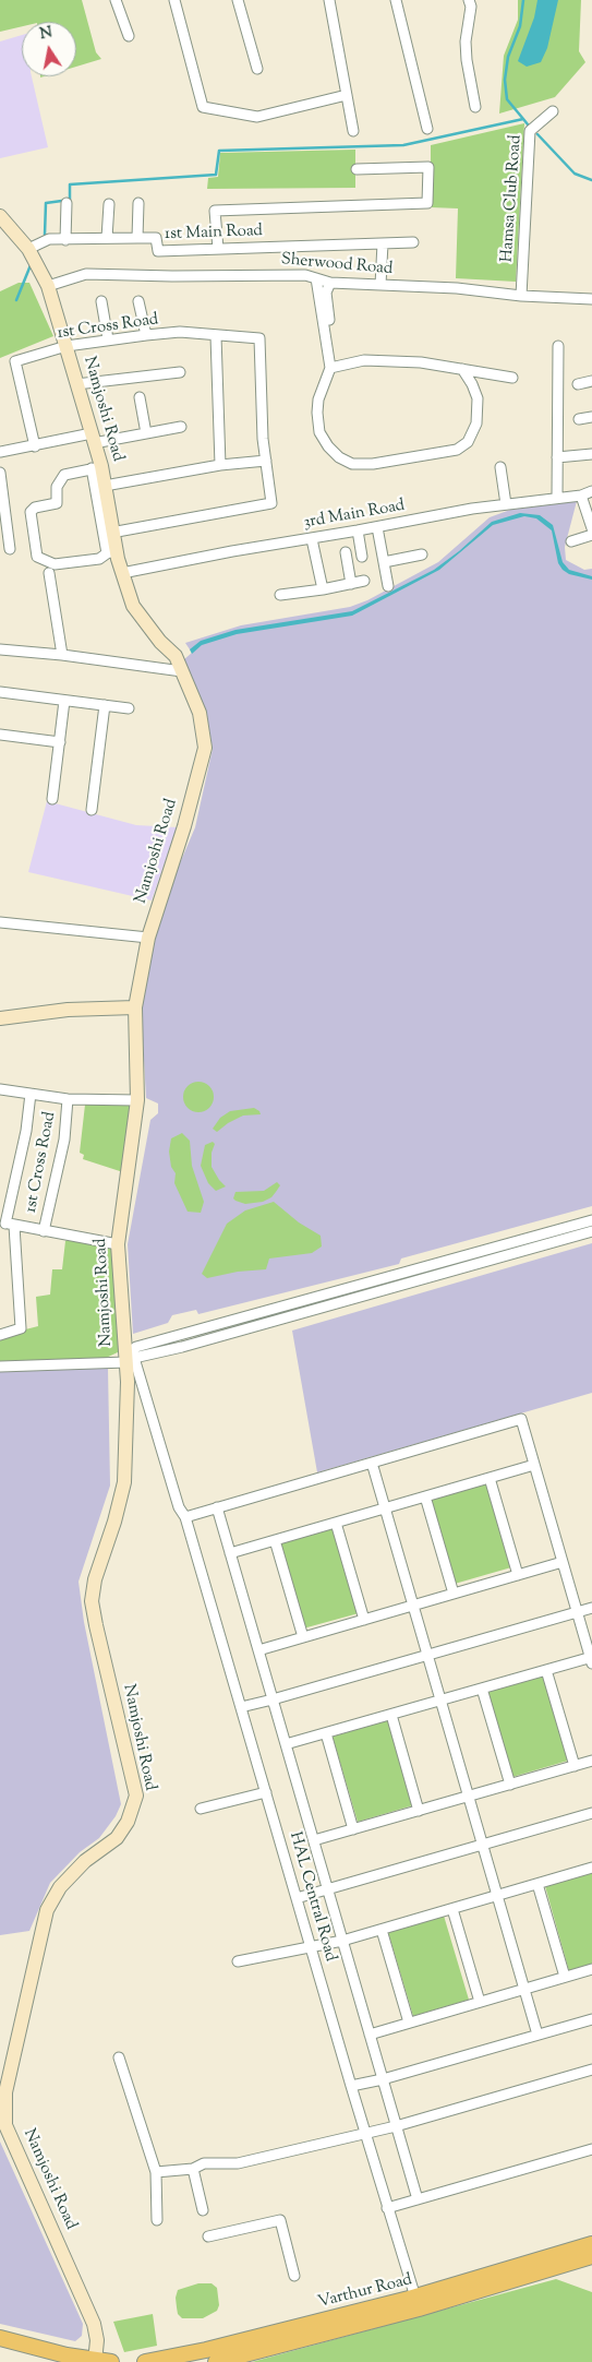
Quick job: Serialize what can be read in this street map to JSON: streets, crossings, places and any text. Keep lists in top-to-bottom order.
{
  "streets": {
    "main road": ["Namjoshi Road", "Varthur Road"],
    "street": [
      "Hamsa Club Road",
      "1st Main Road",
      "Sherwood Road",
      "1st Cross Road",
      "3rd Main Road",
      "HAL Central Road"
    ]
  },
  "crossings": [
    ["Hamsa Club Road", "Sherwood Road"],
    ["1st Main Road", "Namjoshi Road"],
    ["Sherwood Road", "Namjoshi Road"],
    ["1st Cross Road", "Namjoshi Road"],
    ["Namjoshi Road", "3rd Main Road"],
    ["Namjoshi Road", "HAL Central Road"],
    ["HAL Central Road", "Varthur Road"]
  ],
  "north": "top"
}
